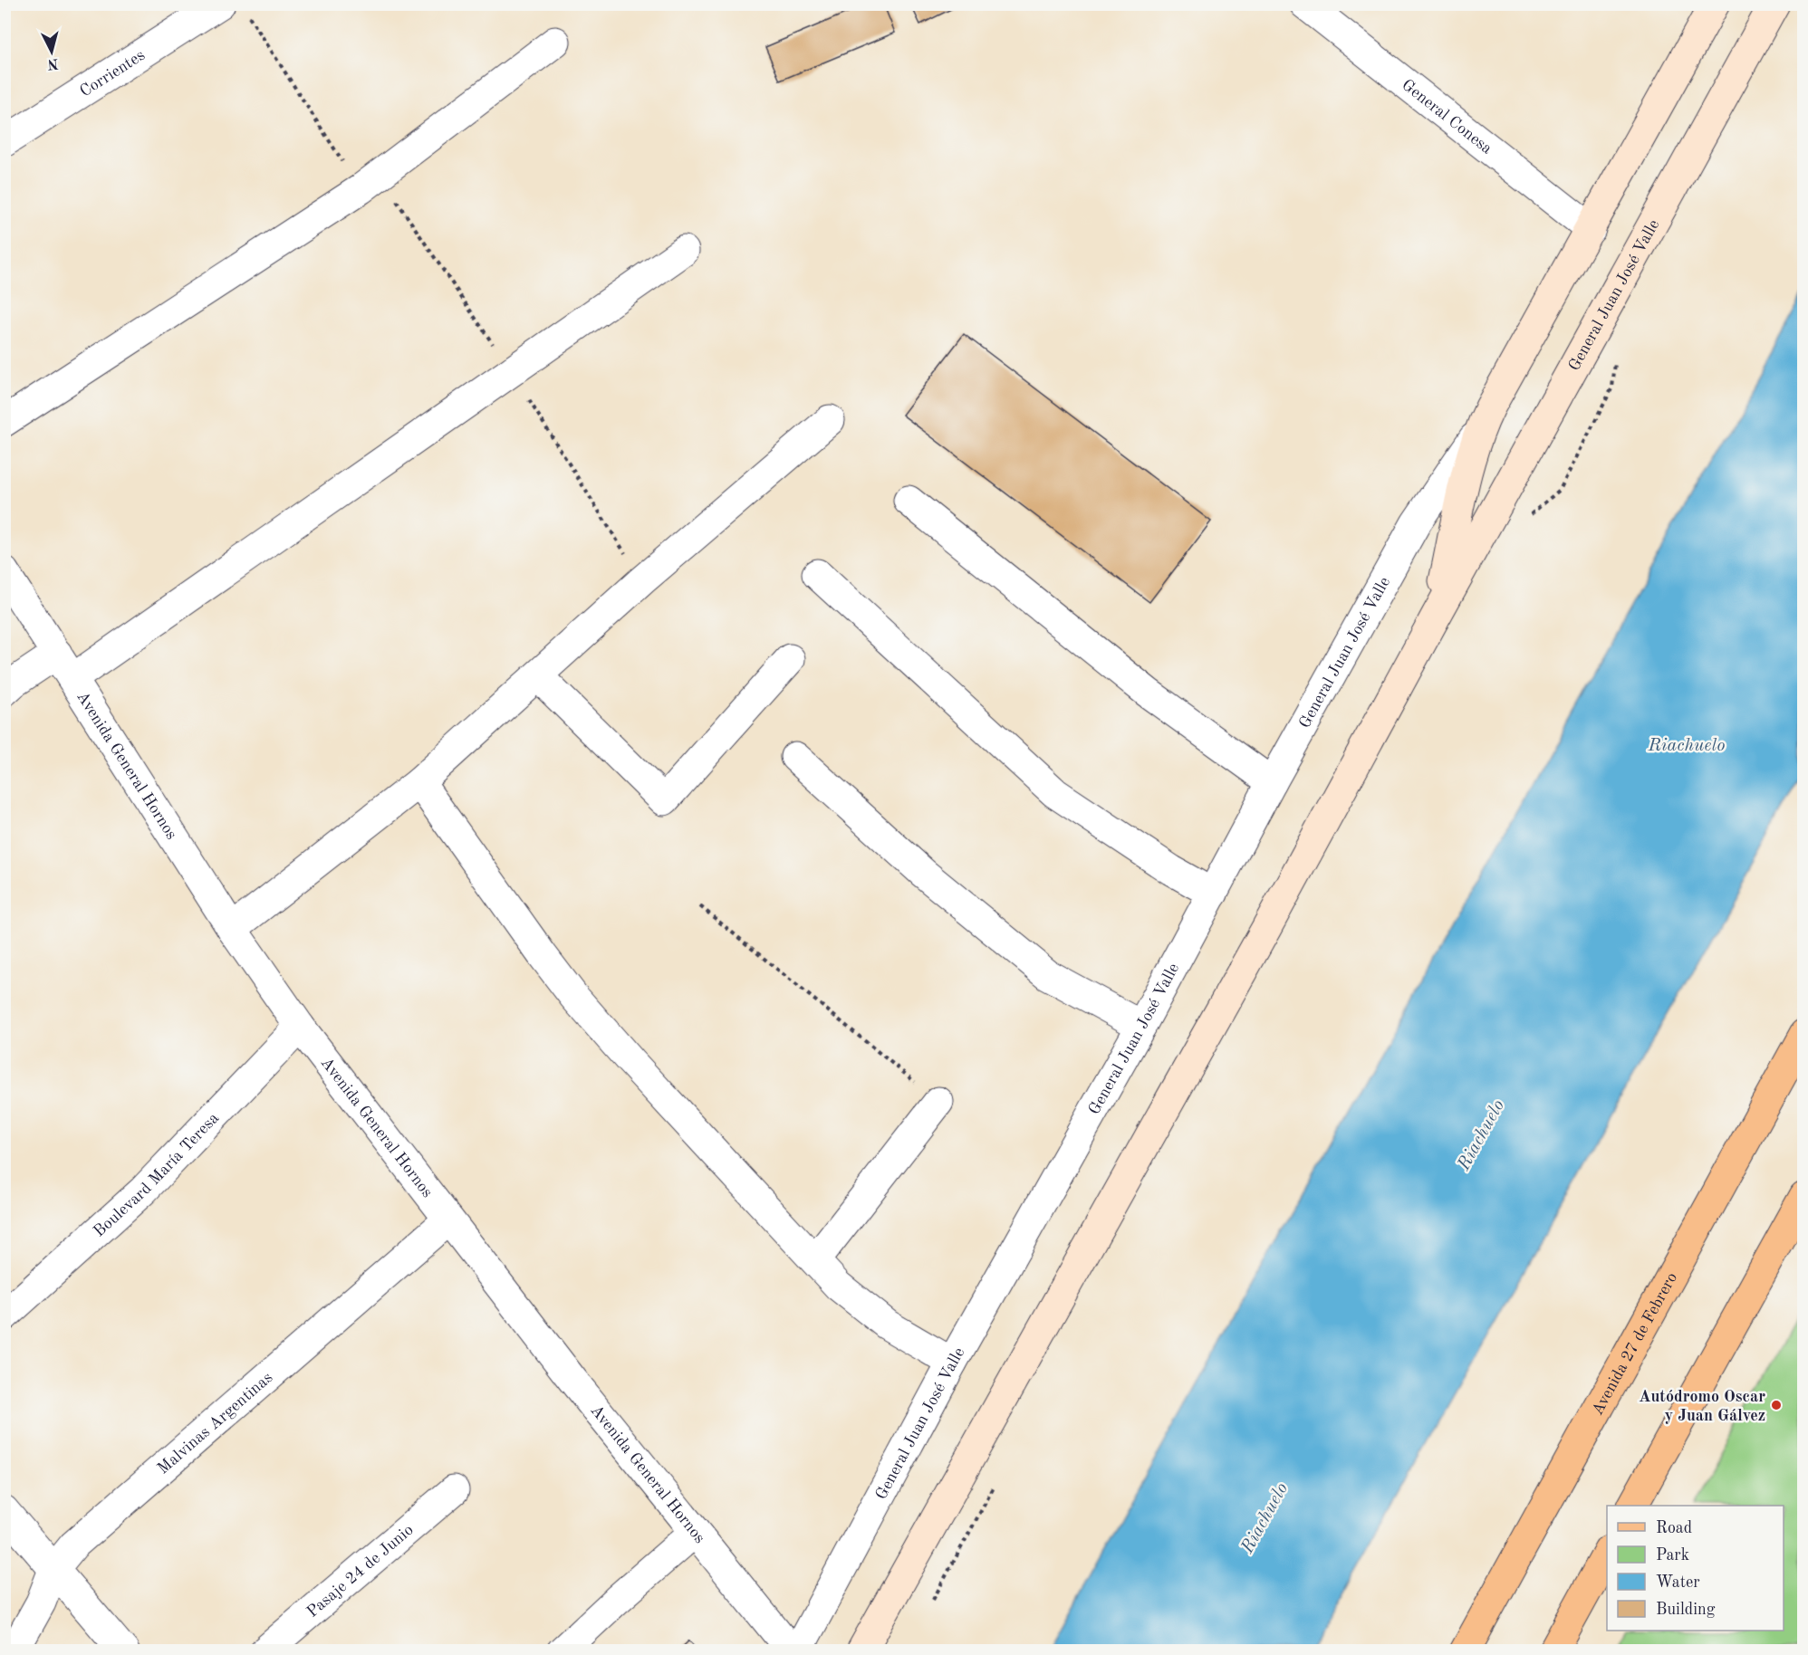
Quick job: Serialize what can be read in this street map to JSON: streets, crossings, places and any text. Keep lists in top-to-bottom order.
{
  "streets": {
    "main road": ["General Juan José Valle", "Avenida 27 de Febrero"],
    "street": [
      "Corrientes",
      "General Conesa",
      "Avenida General Hornos",
      "Boulevard María Teresa",
      "Malvinas Argentinas",
      "Pasaje 24 de Junio"
    ]
  },
  "crossings": [
    ["General Conesa", "General Juan José Valle"],
    ["Avenida General Hornos", "Boulevard María Teresa"],
    ["Avenida General Hornos", "Malvinas Argentinas"]
  ],
  "water": ["Riachuelo"],
  "places": ["Autódromo Oscar y Juan Gálvez"],
  "legend": [
    "Road",
    "Park",
    "Water",
    "Building"
  ],
  "north": "bottom"
}
